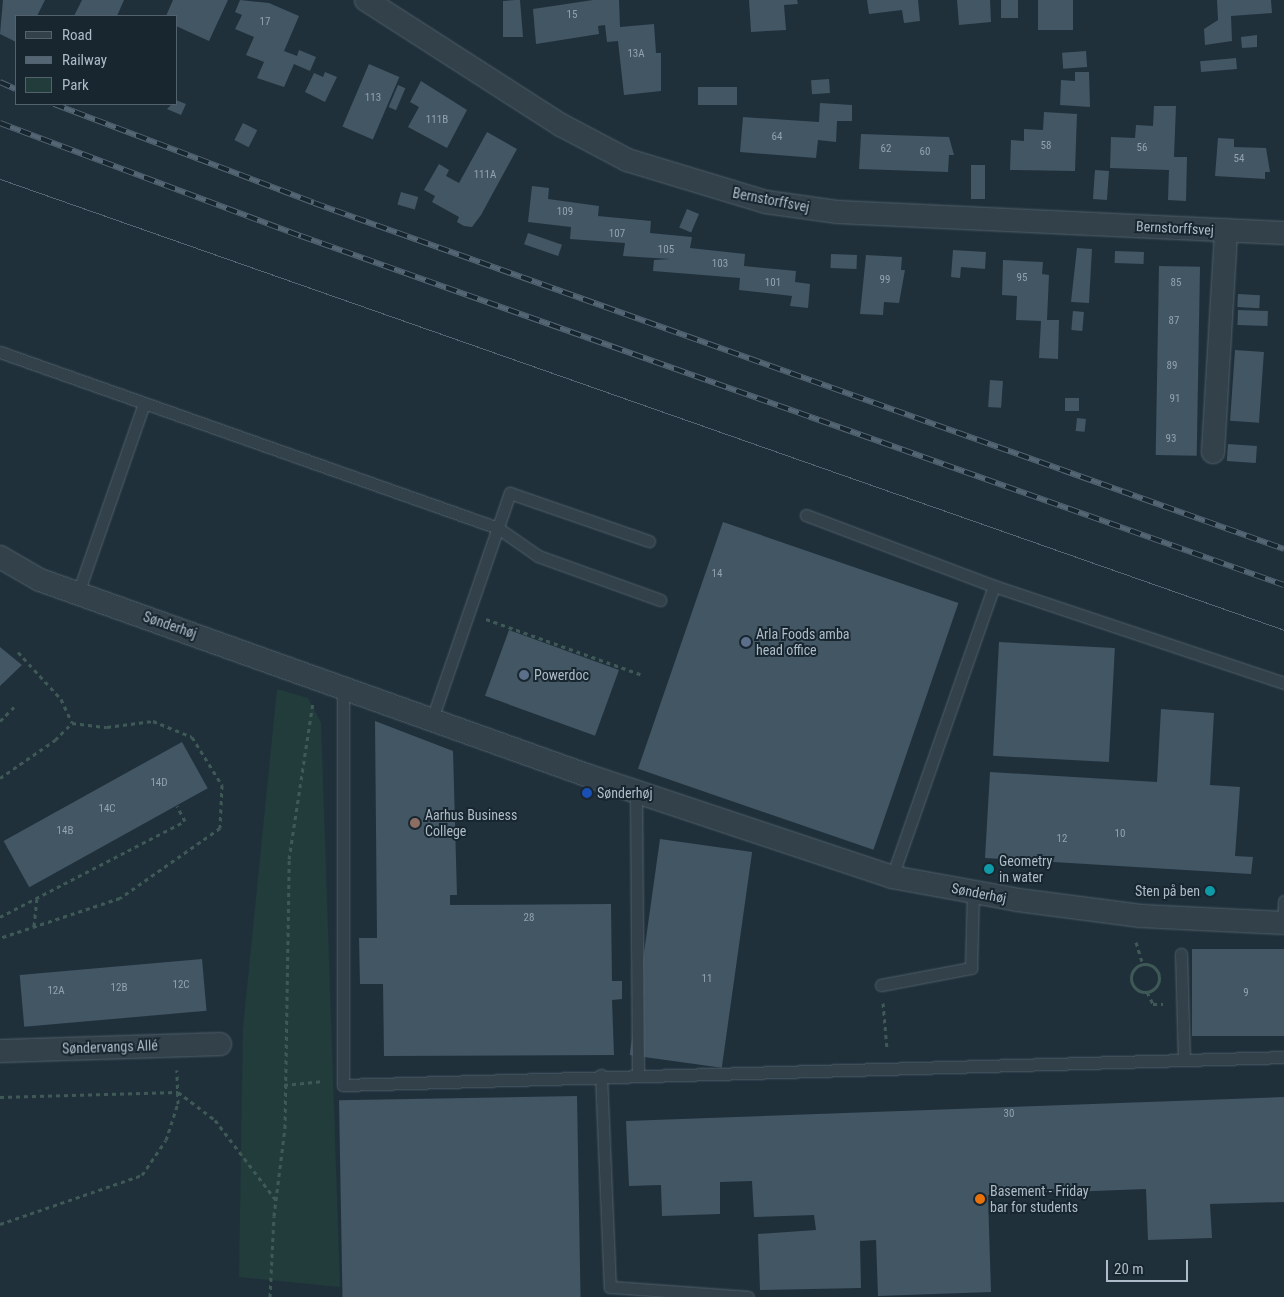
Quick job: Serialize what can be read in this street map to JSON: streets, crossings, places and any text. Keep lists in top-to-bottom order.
{
  "streets": {
    "street": ["Bernstorffsvej", "Sønderhøj", "Søndervangs Allé"]
  },
  "places": [
    "Arla Foods amba head office",
    "Powerdoc",
    "Sønderhøj",
    "Aarhus Business College",
    "Geometry in water",
    "Sten på ben",
    "Basement - Friday bar for students"
  ],
  "house_numbers": [
    "15",
    "17",
    "13A",
    "113",
    "111B",
    "64",
    "58",
    "56",
    "62",
    "60",
    "54",
    "111A",
    "109",
    "107",
    "105",
    "103",
    "95",
    "99",
    "101",
    "85",
    "87",
    "89",
    "91",
    "93",
    "14",
    "14D",
    "14C",
    "14B",
    "10",
    "12",
    "28",
    "11",
    "12C",
    "12B",
    "12A",
    "9",
    "30"
  ],
  "legend": ["Road", "Railway", "Park"],
  "scale_bar": "20 m"
}
